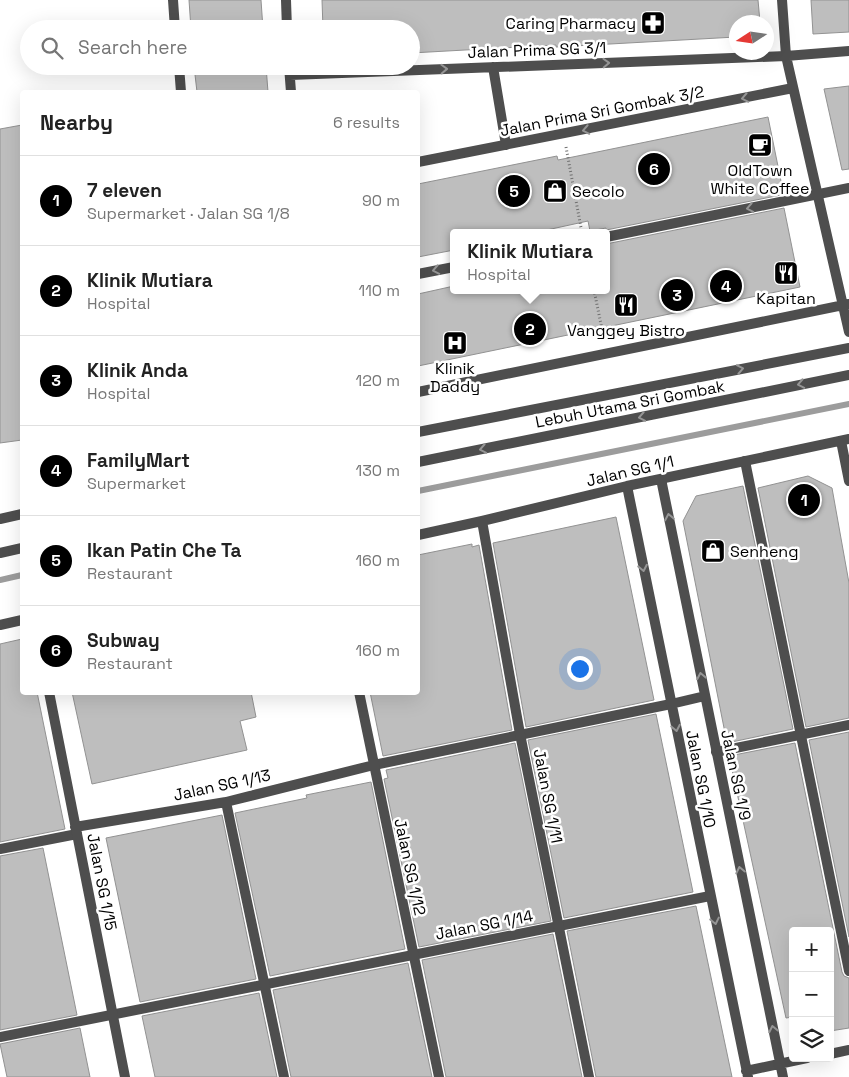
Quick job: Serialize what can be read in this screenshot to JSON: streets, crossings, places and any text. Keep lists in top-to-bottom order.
{
  "streets": {
    "street": [
      "Jalan Prima SG 3/1",
      "Jalan Prima Sri Gombak 3/2",
      "Lebuh Utama Sri Gombak",
      "Jalan SG 1/1",
      "Jalan SG 1/9",
      "Jalan SG 1/10",
      "Jalan SG 1/13",
      "Jalan SG 1/11",
      "Jalan SG 1/12",
      "Jalan SG 1/15",
      "Jalan SG 1/14"
    ]
  },
  "crossings": [
    ["Jalan SG 1/1", "Jalan SG 1/9"],
    ["Jalan SG 1/1", "Jalan SG 1/10"],
    ["Jalan SG 1/1", "Jalan SG 1/11"],
    ["Jalan SG 1/9", "Jalan SG 1/13"],
    ["Jalan SG 1/10", "Jalan SG 1/13"],
    ["Jalan SG 1/10", "Jalan SG 1/14"],
    ["Jalan SG 1/13", "Jalan SG 1/11"],
    ["Jalan SG 1/13", "Jalan SG 1/12"],
    ["Jalan SG 1/13", "Jalan SG 1/15"],
    ["Jalan SG 1/11", "Jalan SG 1/14"],
    ["Jalan SG 1/12", "Jalan SG 1/14"],
    ["Jalan SG 1/15", "Jalan SG 1/14"]
  ],
  "one_way": ["Jalan Prima SG 3/1", "Jalan Prima Sri Gombak 3/2", "Jalan SG 1/10"],
  "places": {
    "pharmacy": ["Caring Pharmacy"],
    "cafe": ["OldTown White Coffee"],
    "shop": ["Secolo", "Senheng"],
    "restaurant": ["Kapitan", "Vanggey Bistro"],
    "hospital": ["Klinik Daddy"]
  },
  "north": "left",
  "page": {
    "search": "Search here",
    "heading": ["Nearby", "6 results"],
    "pins": [
      "6",
      "5",
      "4",
      "3",
      "2",
      "1"
    ],
    "list": [
      {
        "mark": "1",
        "name": "7 eleven",
        "note": "Supermarket · Jalan SG 1/8",
        "value": "90 m"
      },
      {
        "mark": "2",
        "name": "Klinik Mutiara",
        "note": "Hospital",
        "value": "110 m"
      },
      {
        "mark": "3",
        "name": "Klinik Anda",
        "note": "Hospital",
        "value": "120 m"
      },
      {
        "mark": "4",
        "name": "FamilyMart",
        "note": "Supermarket",
        "value": "130 m"
      },
      {
        "mark": "5",
        "name": "Ikan Patin Che Ta",
        "note": "Restaurant",
        "value": "160 m"
      },
      {
        "mark": "6",
        "name": "Subway",
        "note": "Restaurant",
        "value": "160 m"
      }
    ],
    "popup": ["Klinik Mutiara", "Hospital"],
    "map_buttons": ["+", "−"]
  }
}
